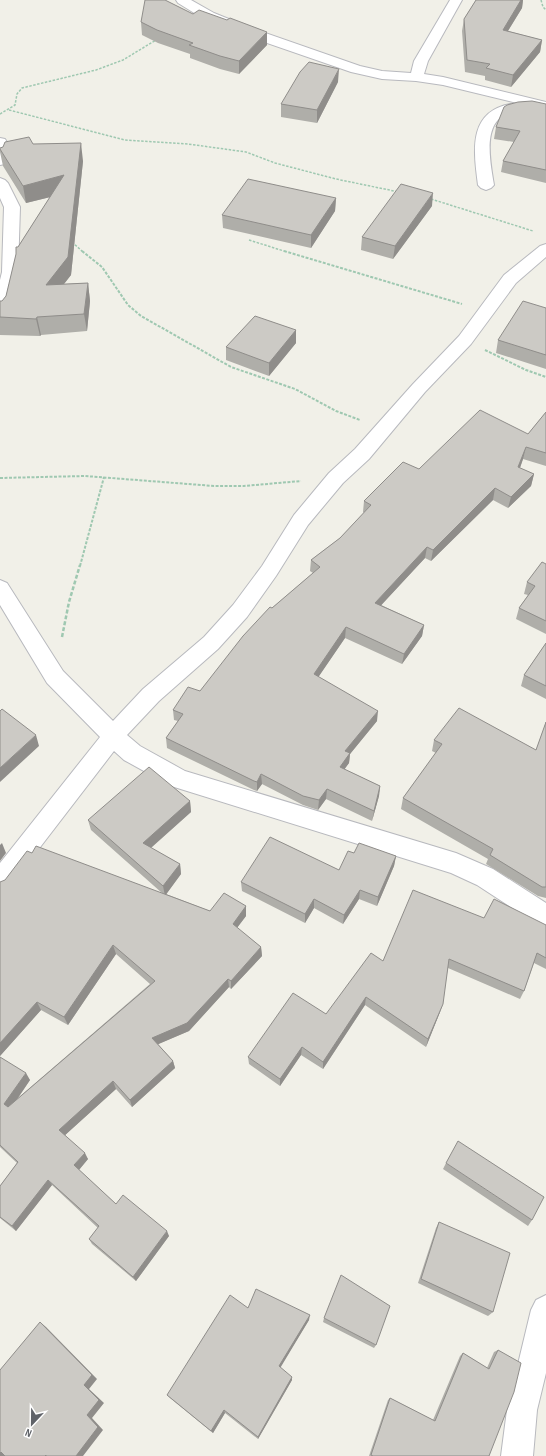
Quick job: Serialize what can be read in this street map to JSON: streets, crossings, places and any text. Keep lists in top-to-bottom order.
{
  "north": "bottom"
}
